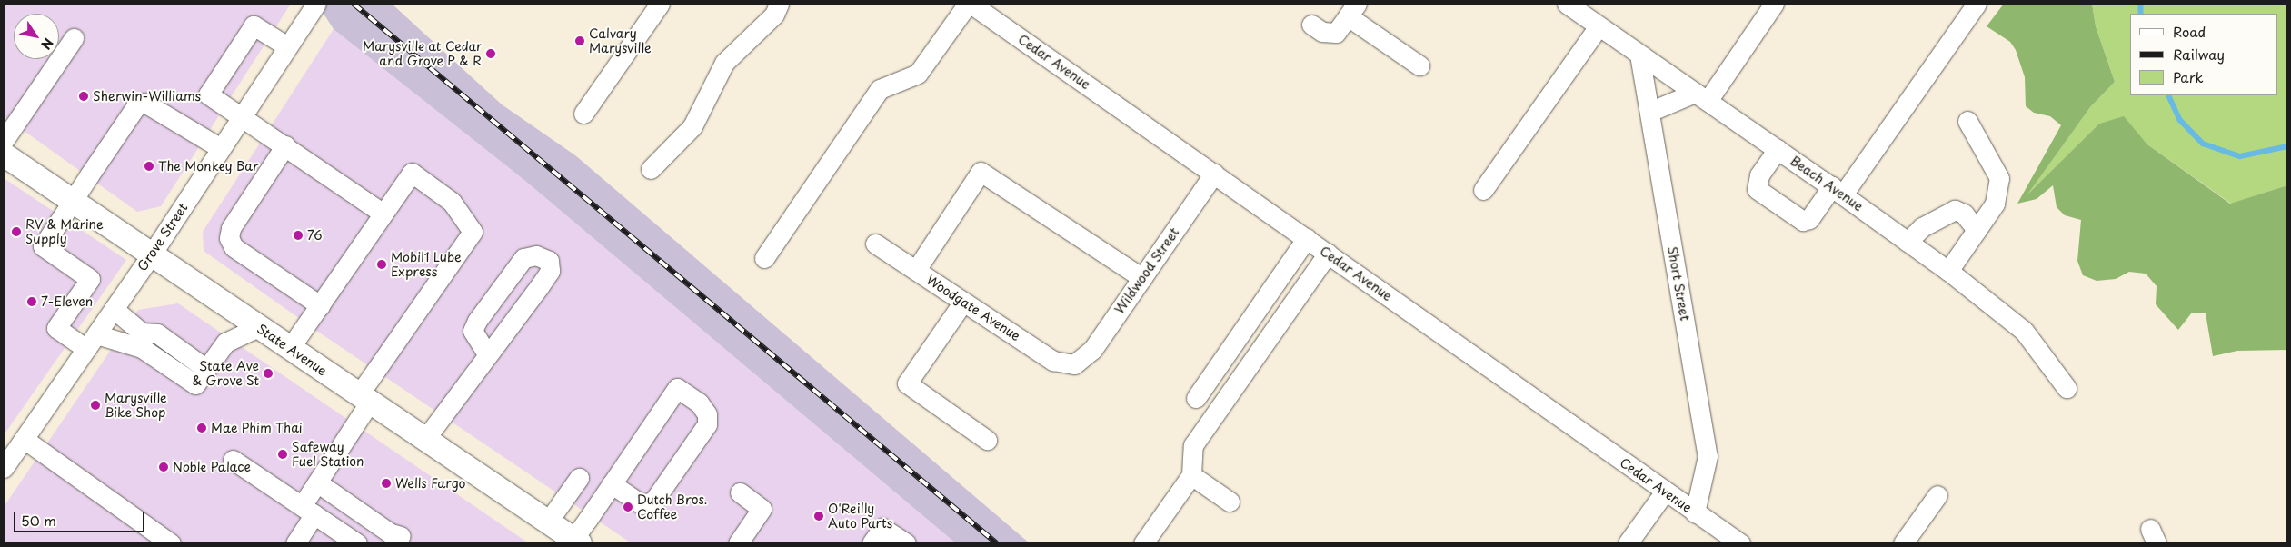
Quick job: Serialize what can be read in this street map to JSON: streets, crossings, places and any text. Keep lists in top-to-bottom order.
{
  "streets": {
    "main road": ["State Avenue"],
    "street": [
      "Cedar Avenue",
      "Beach Avenue",
      "Grove Street",
      "Wildwood Street",
      "Short Street",
      "Woodgate Avenue"
    ]
  },
  "crossings": [
    ["Cedar Avenue", "Wildwood Street"],
    ["Cedar Avenue", "Short Street"],
    ["Beach Avenue", "Short Street"],
    ["Grove Street", "State Avenue"],
    ["Wildwood Street", "Woodgate Avenue"]
  ],
  "places": [
    "Calvary Marysville",
    "Marysville at Cedar and Grove P & R",
    "Sherwin-Williams",
    "The Monkey Bar",
    "RV & Marine Supply",
    "76",
    "Mobil1 Lube Express",
    "7-Eleven",
    "State Ave & Grove St",
    "Marysville Bike Shop",
    "Mae Phim Thai",
    "Safeway Fuel Station",
    "Noble Palace",
    "Wells Fargo",
    "Dutch Bros. Coffee",
    "O'Reilly Auto Parts"
  ],
  "legend": ["Road", "Railway", "Park"],
  "scale_bar": "50 m",
  "north": "bottom right"
}
